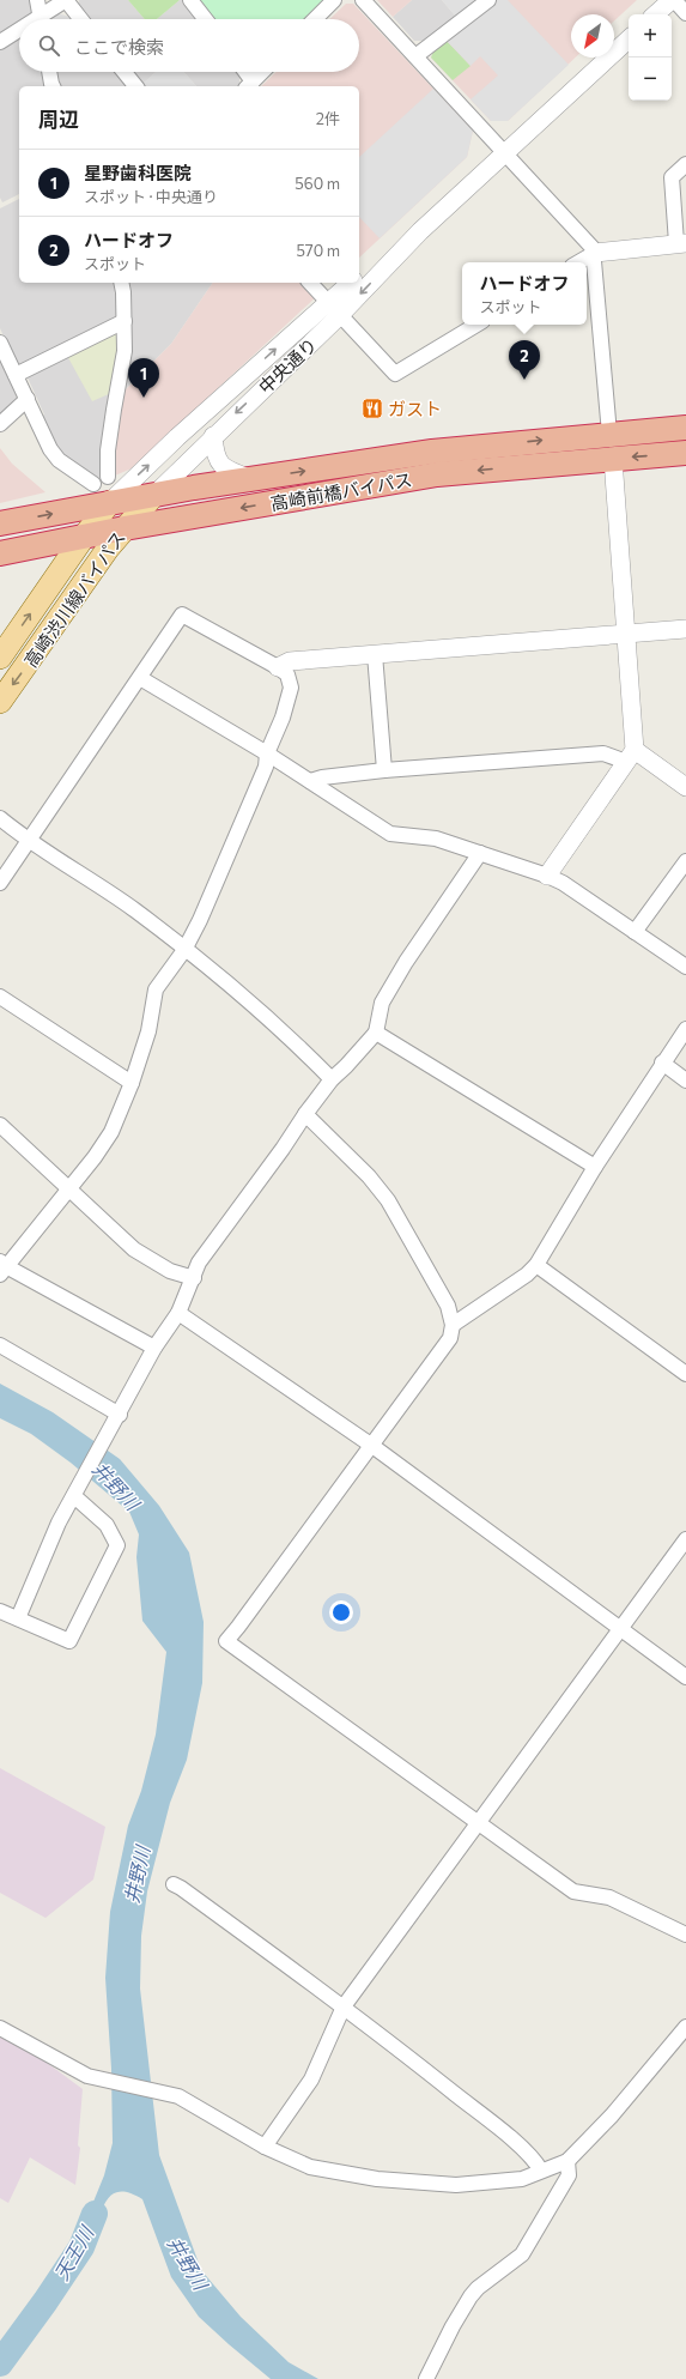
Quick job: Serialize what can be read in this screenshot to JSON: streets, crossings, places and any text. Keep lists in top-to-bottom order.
{
  "streets": {
    "highway": ["高崎前橋バイパス"],
    "main road": ["高崎渋川線バイパス"],
    "street": ["中央通り"]
  },
  "crossings": [
    ["中央通り", "高崎前橋バイパス"],
    ["中央通り", "高崎渋川線バイパス"],
    ["高崎前橋バイパス", "高崎渋川線バイパス"]
  ],
  "water": ["井野川", "天王川"],
  "places": {
    "restaurant": ["ガスト"]
  },
  "north": "bottom left",
  "page": {
    "map_buttons": ["+", "−"],
    "search": "ここで検索",
    "heading": ["周辺", "2件"],
    "list": [
      {
        "mark": "1",
        "name": "星野歯科医院",
        "note": "スポット · 中央通り",
        "value": "560 m"
      },
      {
        "mark": "2",
        "name": "ハードオフ",
        "note": "スポット",
        "value": "570 m"
      }
    ],
    "popup": ["ハードオフ", "スポット"],
    "pins": ["2", "1"]
  }
}
